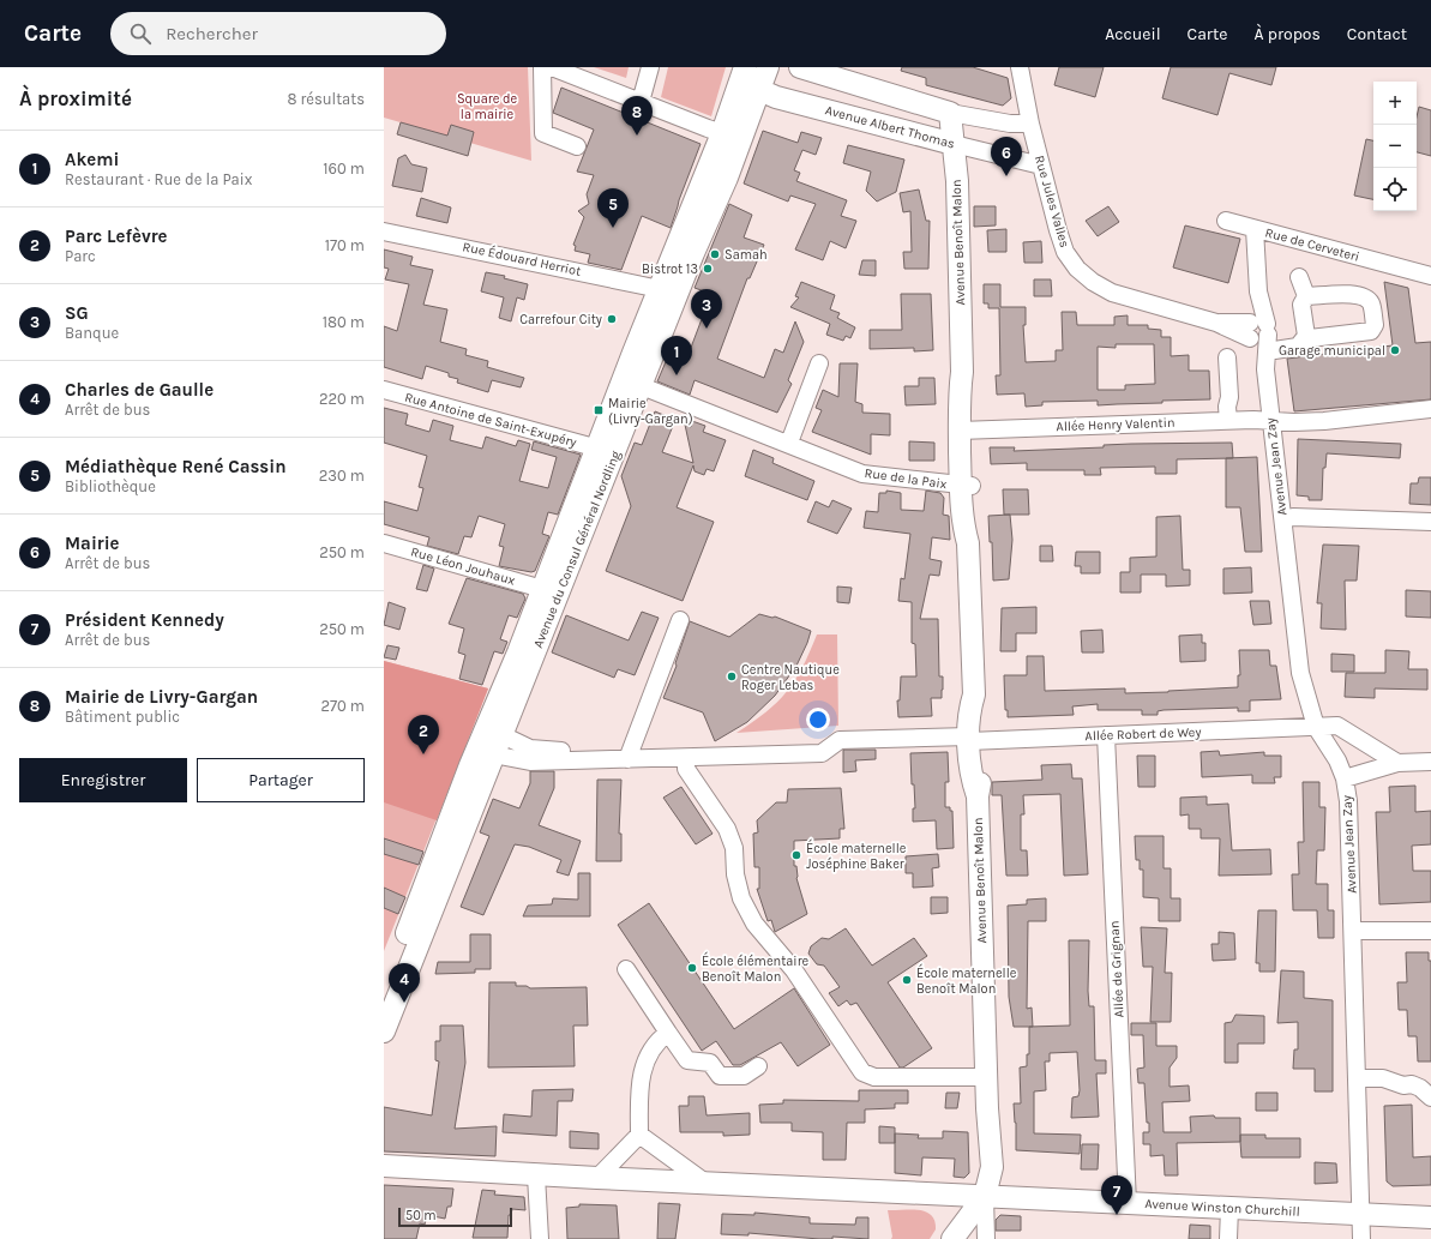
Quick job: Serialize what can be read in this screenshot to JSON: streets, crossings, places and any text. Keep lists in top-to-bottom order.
{
  "streets": {
    "main road": [
      "Avenue Albert Thomas",
      "Avenue Benoît Malon",
      "Avenue du Consul Général Nordling",
      "Avenue Winston Churchill"
    ],
    "street": [
      "Rue Jules Valles",
      "Rue de Cerveteri",
      "Rue Édouard Herriot",
      "Rue Antoine de Saint-Exupéry",
      "Allée Henry Valentin",
      "Avenue Jean Zay",
      "Rue de la Paix",
      "Rue Léon Jouhaux",
      "Allée Robert de Wey",
      "Allée de Grignan"
    ]
  },
  "crossings": [
    ["Avenue Albert Thomas", "Rue Jules Valles"],
    ["Avenue Albert Thomas", "Avenue Benoît Malon"],
    ["Avenue Albert Thomas", "Avenue du Consul Général Nordling"],
    ["Rue Jules Valles", "Rue de Cerveteri"],
    ["Rue Jules Valles", "Avenue Jean Zay"],
    ["Avenue Benoît Malon", "Allée Henry Valentin"],
    ["Avenue Benoît Malon", "Rue de la Paix"],
    ["Avenue Benoît Malon", "Allée Robert de Wey"],
    ["Avenue Benoît Malon", "Avenue Winston Churchill"],
    ["Rue de Cerveteri", "Avenue Jean Zay"],
    ["Rue Édouard Herriot", "Avenue du Consul Général Nordling"],
    ["Rue Antoine de Saint-Exupéry", "Avenue du Consul Général Nordling"],
    ["Allée Henry Valentin", "Avenue Jean Zay"],
    ["Avenue Jean Zay", "Allée Robert de Wey"],
    ["Avenue Jean Zay", "Avenue Winston Churchill"],
    ["Rue de la Paix", "Avenue du Consul Général Nordling"],
    ["Avenue du Consul Général Nordling", "Rue Léon Jouhaux"],
    ["Allée Robert de Wey", "Allée de Grignan"],
    ["Allée de Grignan", "Avenue Winston Churchill"]
  ],
  "parks": ["Square de la mairie"],
  "places": {
    "other": [
      "Samah",
      "Bistrot 13",
      "Carrefour City",
      "Garage municipal",
      "Centre Nautique Roger Lebas",
      "École maternelle Joséphine Baker",
      "École élémentaire Benoît Malon",
      "École maternelle Benoît Malon"
    ],
    "transit": ["Mairie (Livry-Gargan)"]
  },
  "scale_bar": "50 m",
  "page": {
    "header": "Carte",
    "search": "Rechercher",
    "nav": [
      "Accueil",
      "Carte",
      "À propos",
      "Contact"
    ],
    "heading": ["À proximité", "8 résultats"],
    "map_buttons": ["+", "−"],
    "pins": [
      "8",
      "6",
      "5",
      "3",
      "1",
      "2",
      "4",
      "7"
    ],
    "list": [
      {
        "mark": "1",
        "name": "Akemi",
        "note": "Restaurant · Rue de la Paix",
        "value": "160 m"
      },
      {
        "mark": "2",
        "name": "Parc Lefèvre",
        "note": "Parc",
        "value": "170 m"
      },
      {
        "mark": "3",
        "name": "SG",
        "note": "Banque",
        "value": "180 m"
      },
      {
        "mark": "4",
        "name": "Charles de Gaulle",
        "note": "Arrêt de bus",
        "value": "220 m"
      },
      {
        "mark": "5",
        "name": "Médiathèque René Cassin",
        "note": "Bibliothèque",
        "value": "230 m"
      },
      {
        "mark": "6",
        "name": "Mairie",
        "note": "Arrêt de bus",
        "value": "250 m"
      },
      {
        "mark": "7",
        "name": "Président Kennedy",
        "note": "Arrêt de bus",
        "value": "250 m"
      },
      {
        "mark": "8",
        "name": "Mairie de Livry-Gargan",
        "note": "Bâtiment public",
        "value": "270 m"
      }
    ],
    "buttons": ["Enregistrer", "Partager"],
    "scale": "50 m"
  }
}
